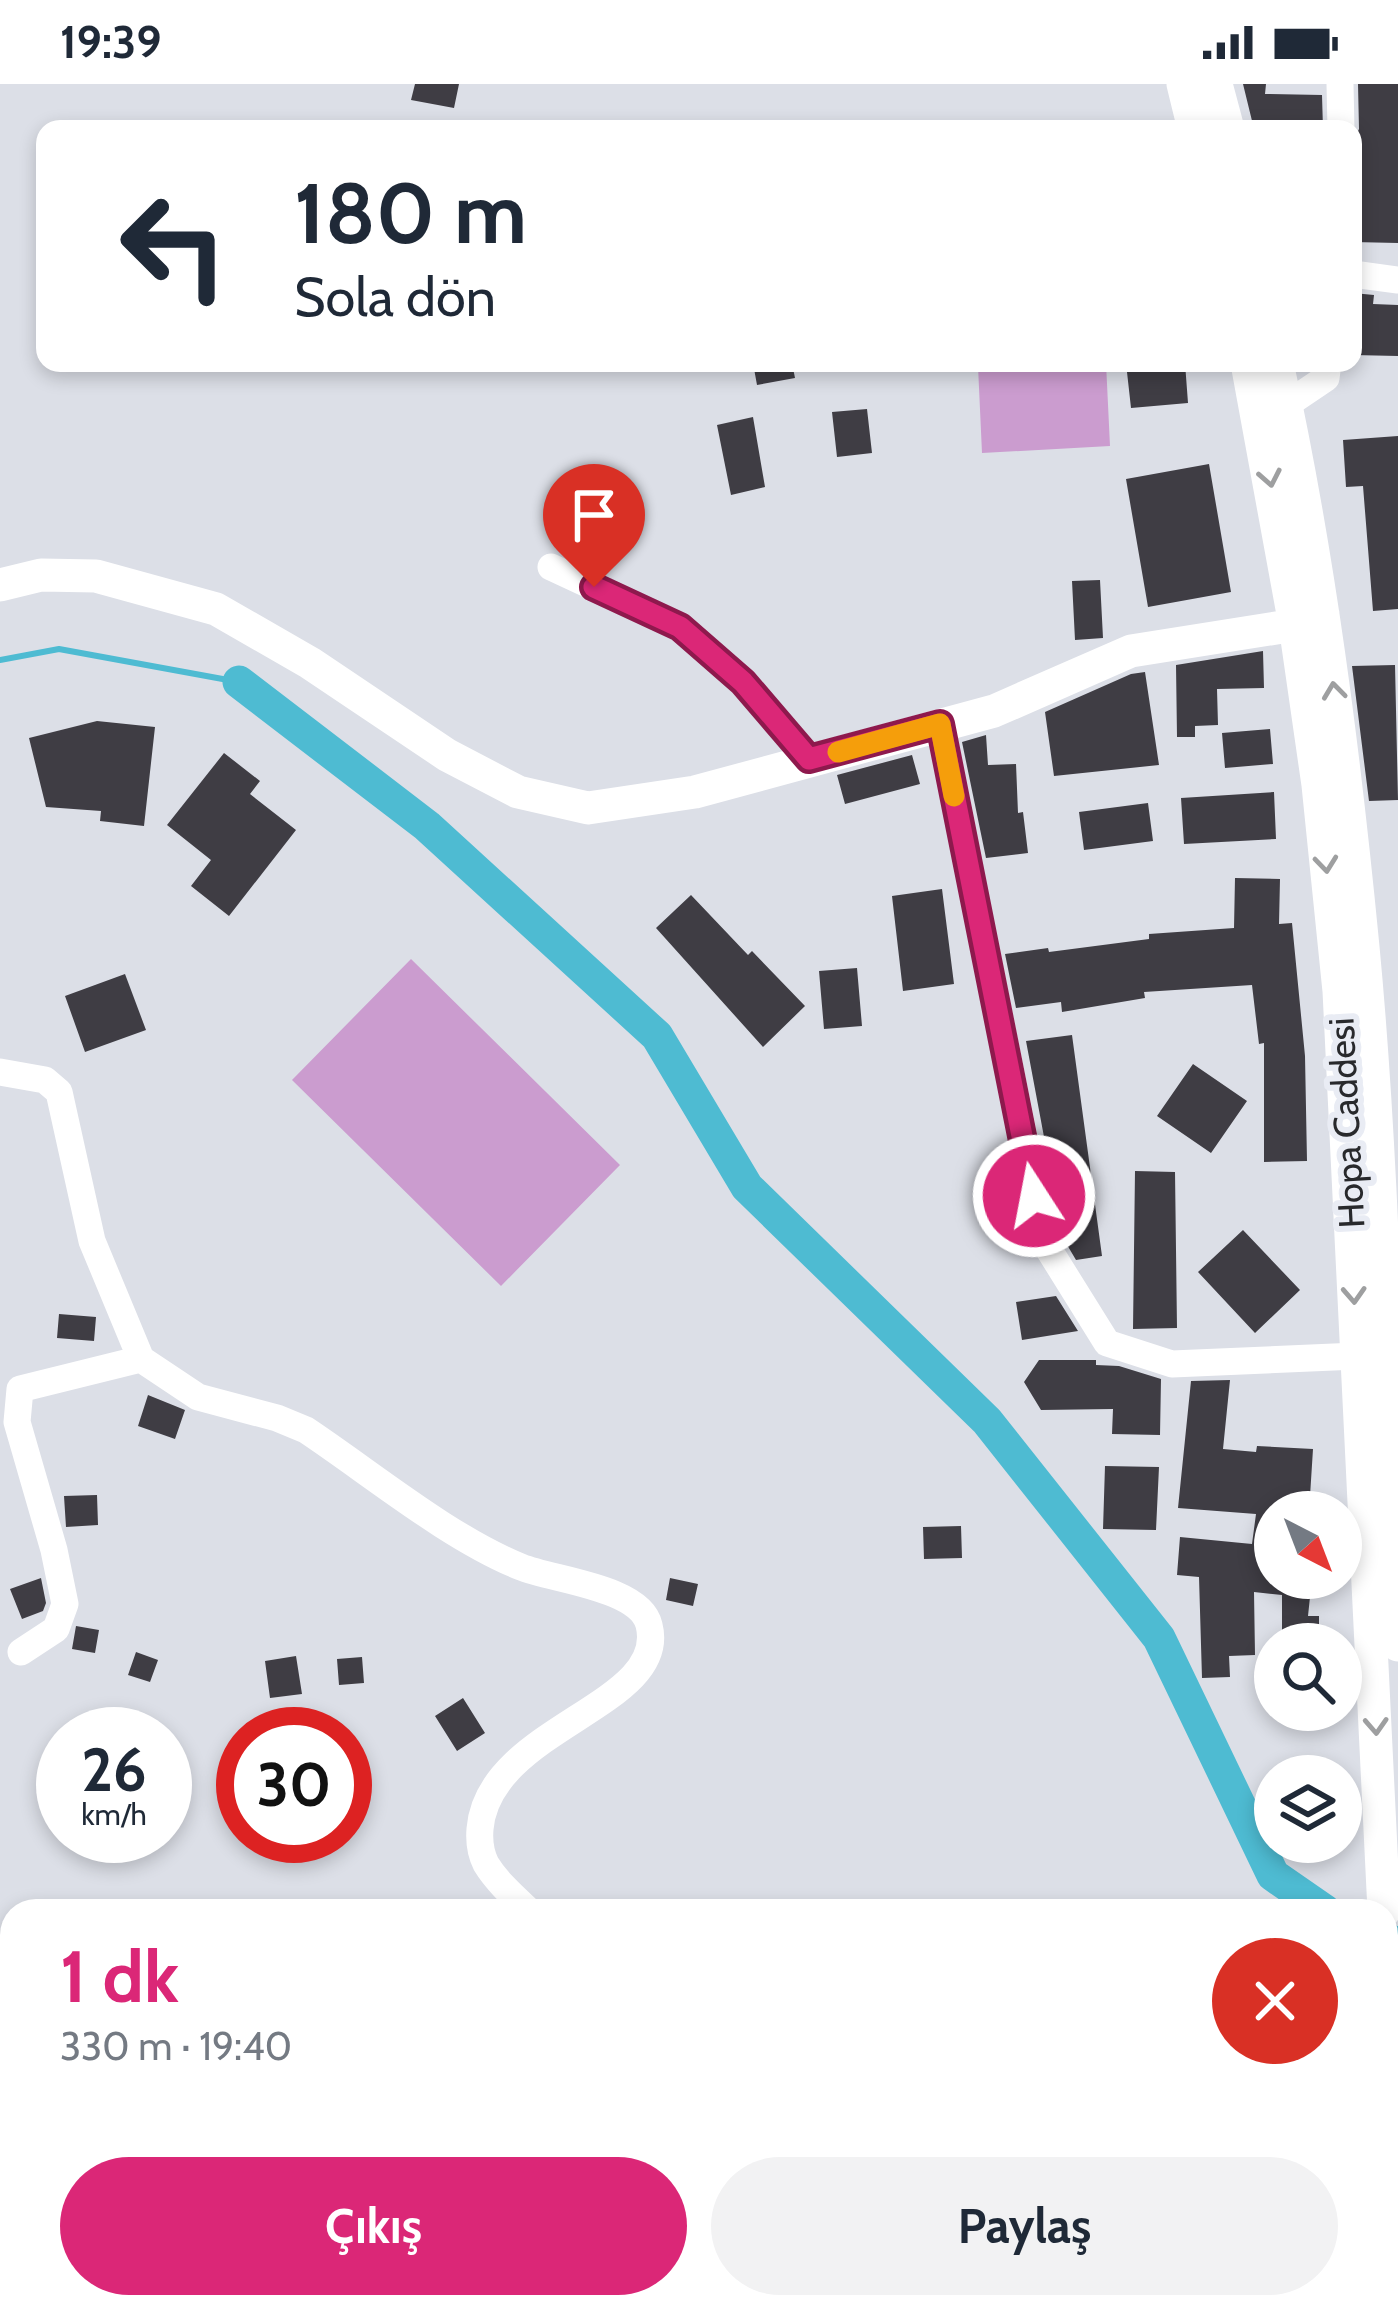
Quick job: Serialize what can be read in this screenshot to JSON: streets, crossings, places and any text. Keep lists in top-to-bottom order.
{
  "streets": {
    "main road": ["Hopa Caddesi"]
  },
  "north": "bottom right",
  "page": {
    "status": "19:39",
    "turn": ["180 m", "Sola dön"],
    "speed": "26 km/h",
    "limit": "30",
    "heading": ["1 dk", "330 m · 19:40"],
    "buttons": ["Çıkış", "Paylaş"]
  }
}
